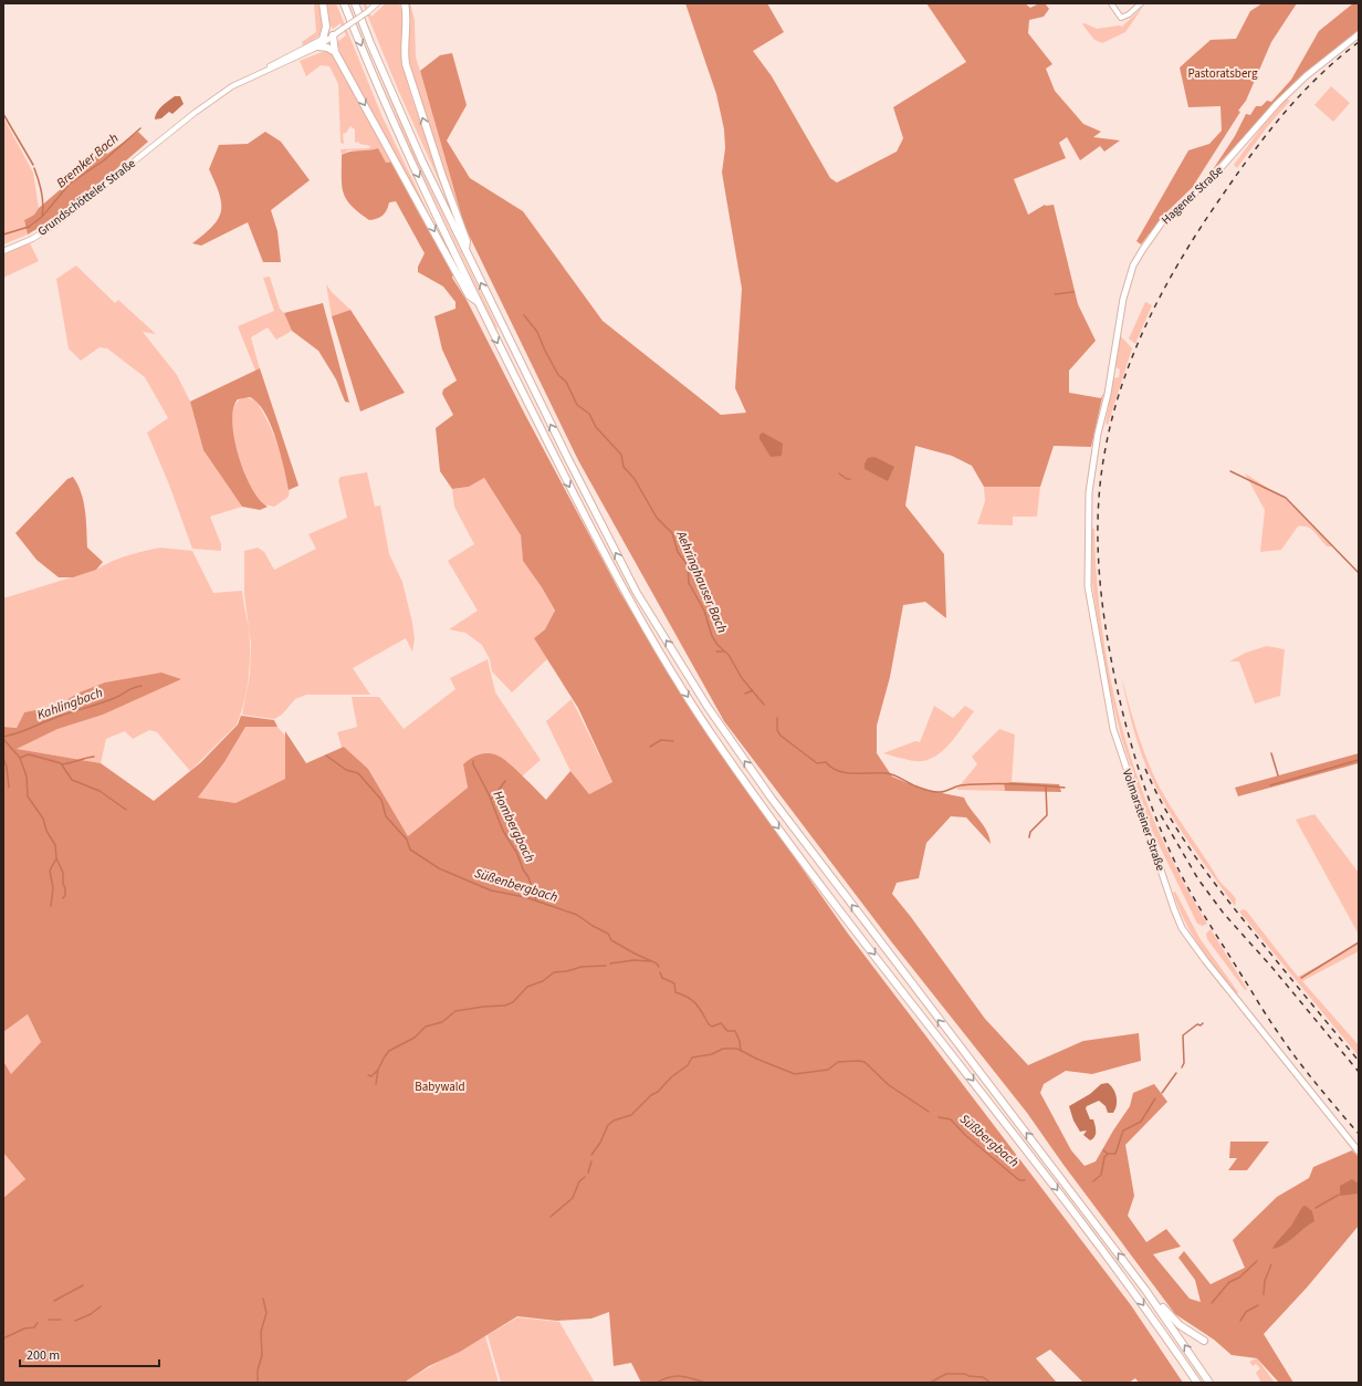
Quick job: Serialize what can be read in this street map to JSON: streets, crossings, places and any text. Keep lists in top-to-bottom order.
{
  "streets": {
    "main road": ["Hagener Straße", "Grundschötteler Straße", "Volmarsteiner Straße"]
  },
  "crossings": [
    ["Hagener Straße", "Volmarsteiner Straße"]
  ],
  "water": [
    "Bremker Bach",
    "Aehringhauser Bach",
    "Kahlingbach",
    "Hombergbach",
    "Süßenbergbach",
    "Süßbergbach"
  ],
  "parks": ["Pastoratsberg", "Babywald"],
  "scale_bar": "200 m"
}
